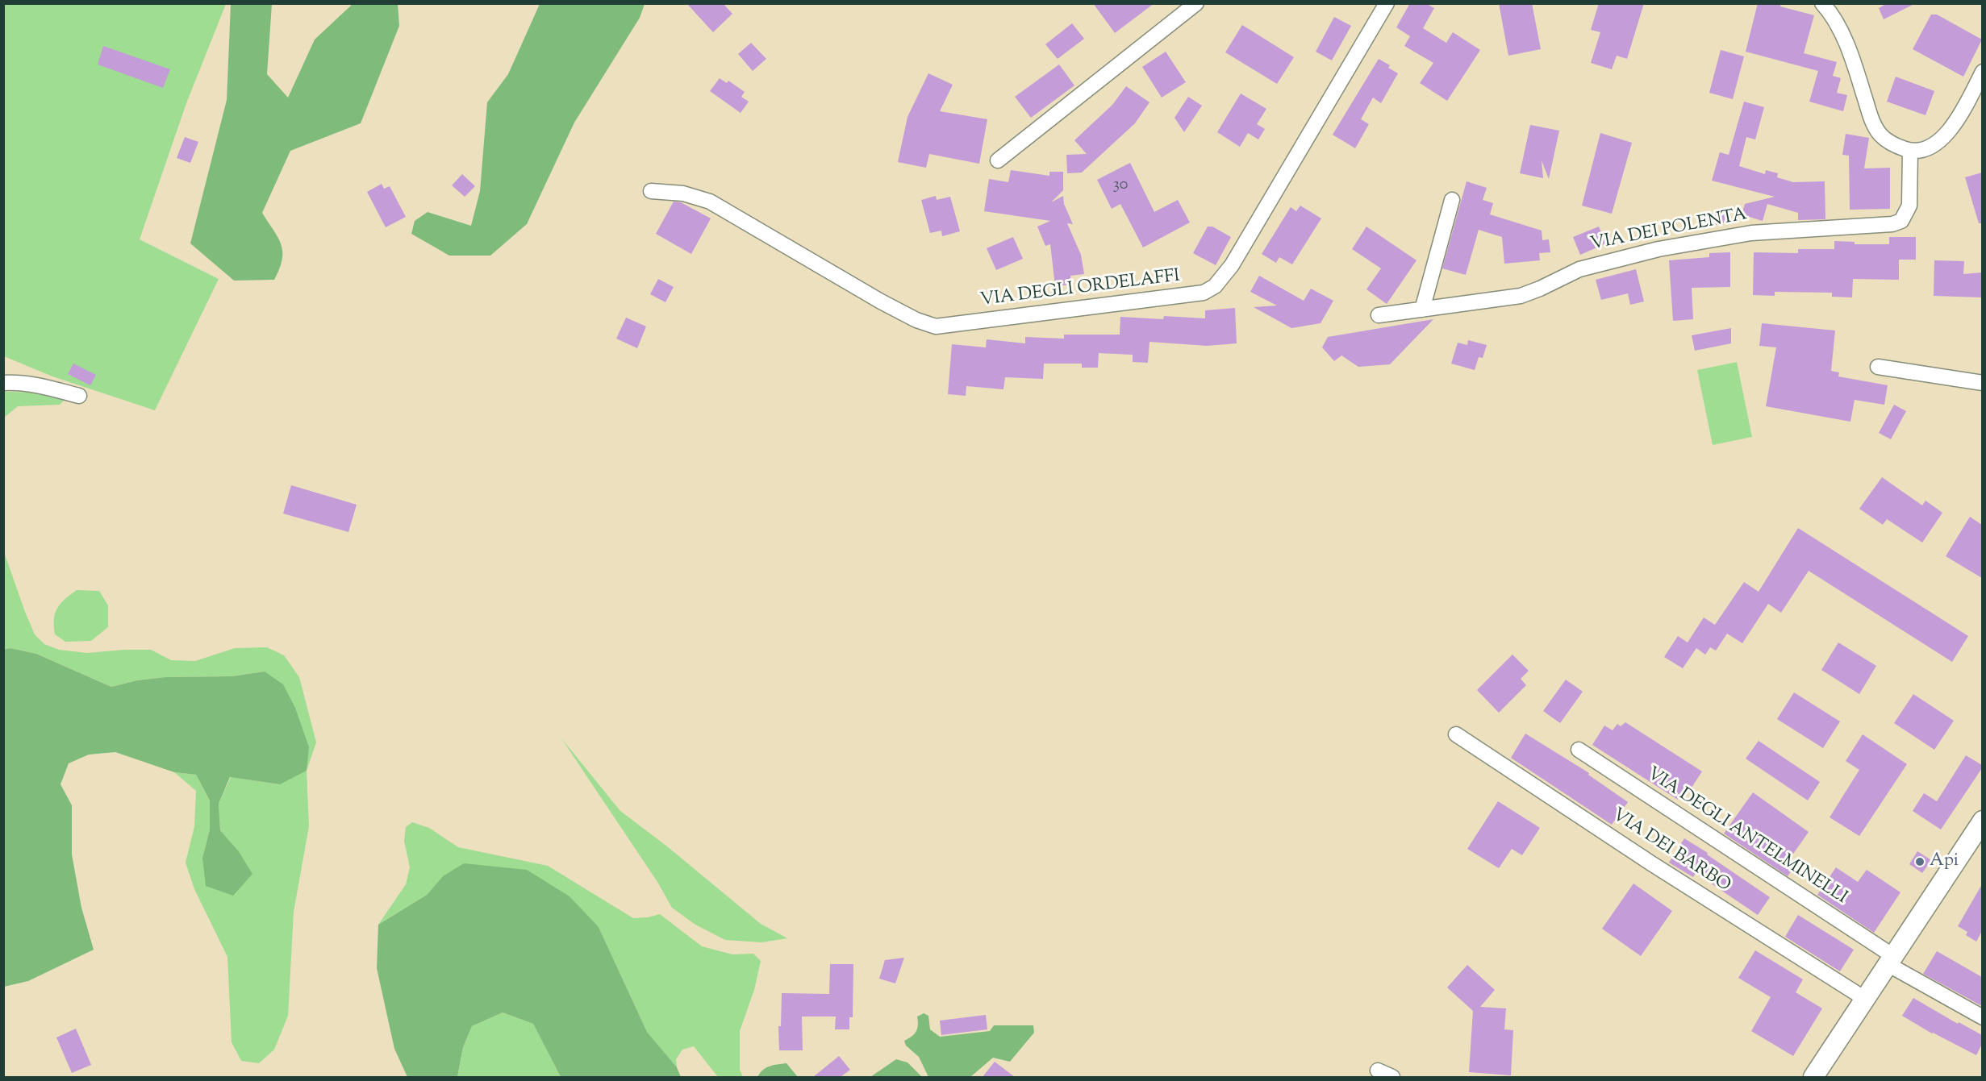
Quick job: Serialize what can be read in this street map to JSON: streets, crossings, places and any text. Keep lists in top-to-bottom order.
{
  "streets": {
    "street": [
      "VIA DEI POLENTA",
      "VIA DEGLI ORDELAFFI",
      "VIA DEGLI ANTELMINELLI",
      "VIA DEI BARBO"
    ]
  },
  "places": ["Api"],
  "house_numbers": ["30"]
}
